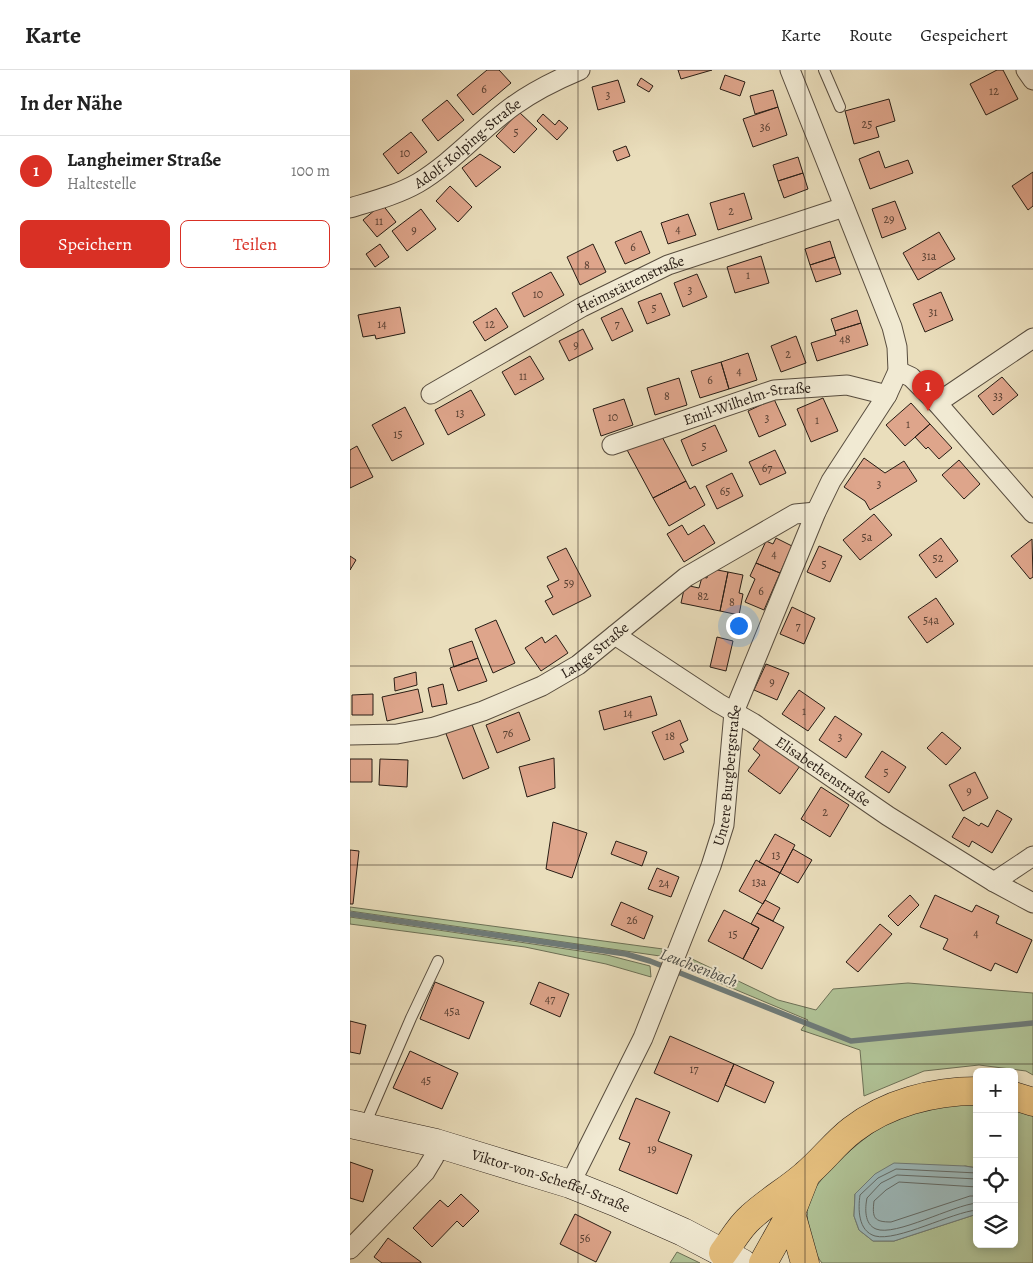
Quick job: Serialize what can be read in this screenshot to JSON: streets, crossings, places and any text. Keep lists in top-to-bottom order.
{
  "streets": {
    "street": [
      "Adolf-Kolping-Straße",
      "Heimstättenstraße",
      "Emil-Wilhelm-Straße",
      "Lange Straße",
      "Elisabethenstraße",
      "Untere Burgbergstraße",
      "Viktor-von-Scheffel-Straße"
    ]
  },
  "crossings": [
    ["Emil-Wilhelm-Straße", "Untere Burgbergstraße"],
    ["Lange Straße", "Elisabethenstraße"],
    ["Lange Straße", "Untere Burgbergstraße"],
    ["Elisabethenstraße", "Untere Burgbergstraße"],
    ["Untere Burgbergstraße", "Viktor-von-Scheffel-Straße"]
  ],
  "water": ["Leuchsenbach"],
  "house_numbers": [
    "6",
    "12",
    "3",
    "25",
    "36",
    "5",
    "10",
    "2",
    "29",
    "11",
    "4",
    "9",
    "6",
    "31a",
    "8",
    "1",
    "3",
    "10",
    "5",
    "31",
    "14",
    "12",
    "7",
    "48",
    "9",
    "2",
    "4",
    "11",
    "6",
    "8",
    "33",
    "13",
    "10",
    "3",
    "1",
    "1",
    "15",
    "5",
    "67",
    "3",
    "65",
    "5a",
    "4",
    "52",
    "5",
    "59",
    "6",
    "82",
    "8",
    "54a",
    "7",
    "9",
    "1",
    "14",
    "76",
    "18",
    "3",
    "5",
    "9",
    "2",
    "13",
    "13a",
    "24",
    "26",
    "4",
    "15",
    "47",
    "45a",
    "17",
    "45",
    "19",
    "56"
  ],
  "page": {
    "header": "Karte",
    "nav": ["Karte", "Route", "Gespeichert"],
    "heading": "In der Nähe",
    "list": [
      {
        "mark": "1",
        "name": "Langheimer Straße",
        "note": "Haltestelle",
        "value": "100 m"
      }
    ],
    "buttons": ["Speichern", "Teilen"],
    "pins": "1",
    "map_buttons": ["+", "−"]
  }
}
